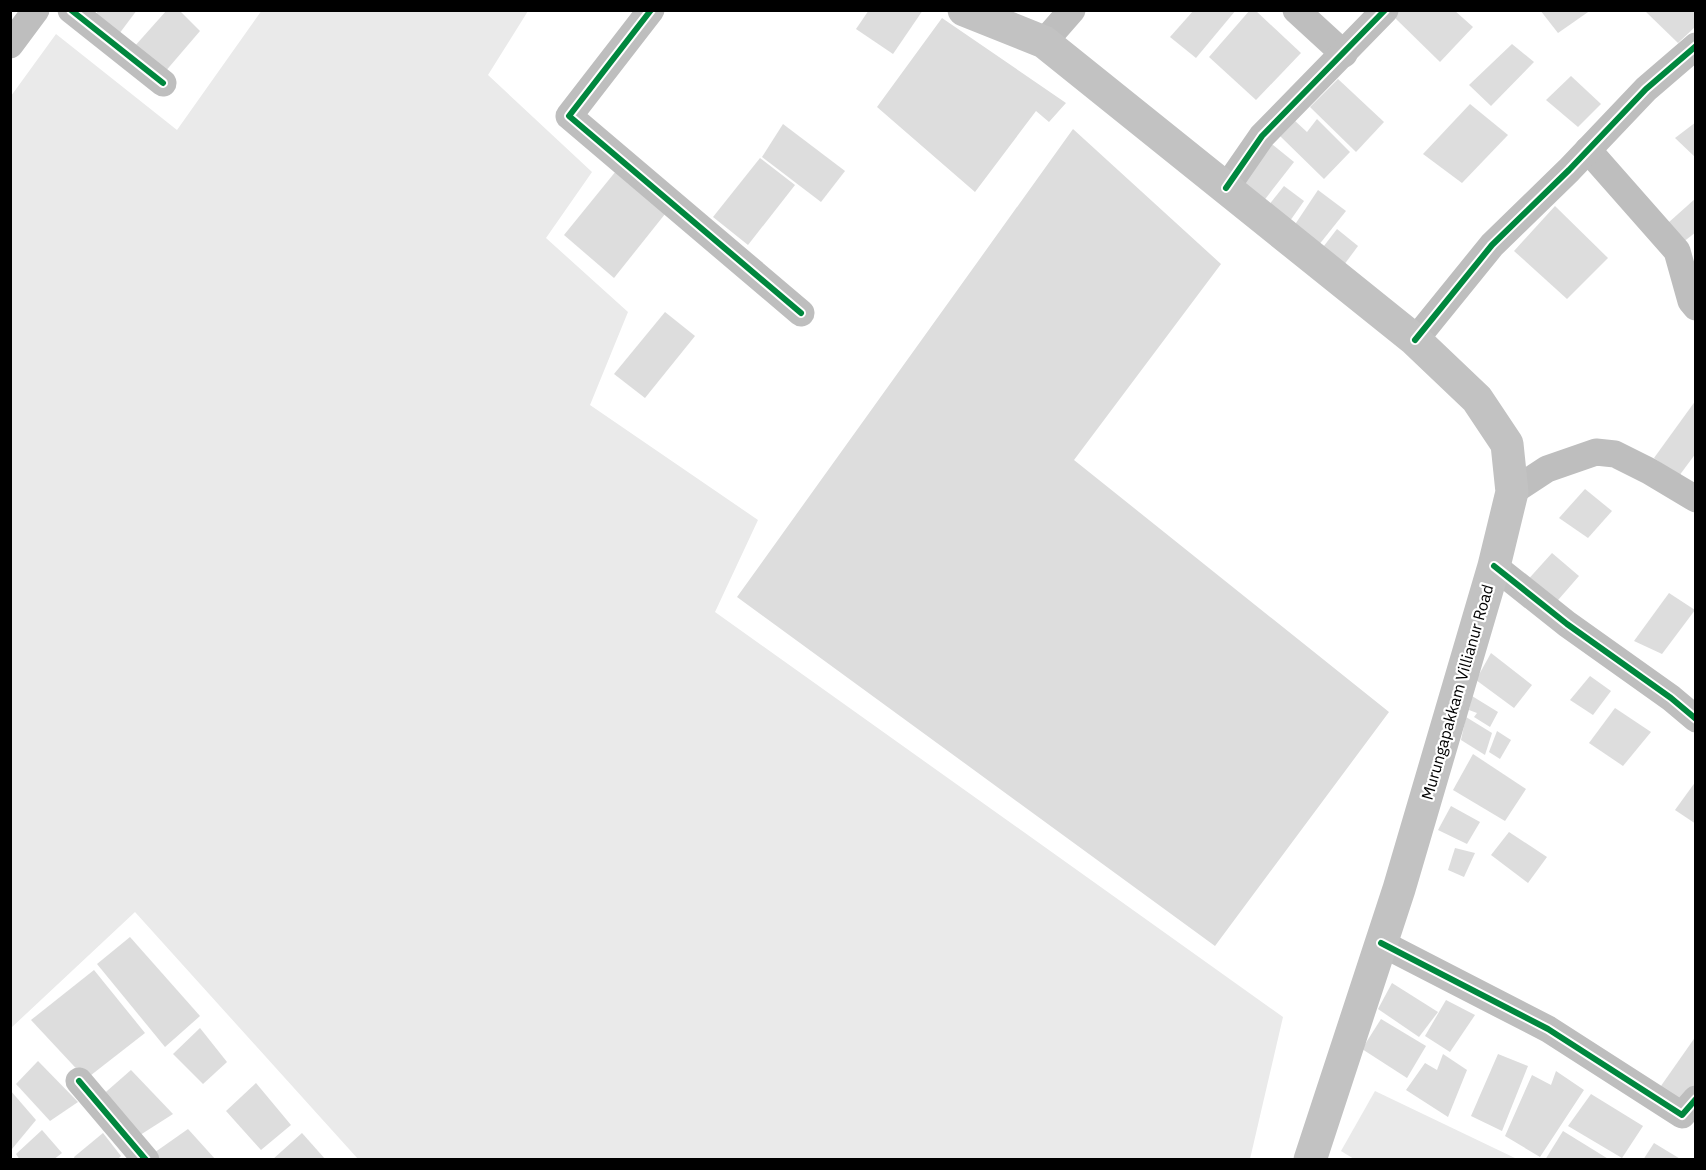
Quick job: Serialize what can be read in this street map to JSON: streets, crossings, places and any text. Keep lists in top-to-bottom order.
{
  "streets": {
    "main road": ["Murungapakkam Villianur Road"]
  }
}
